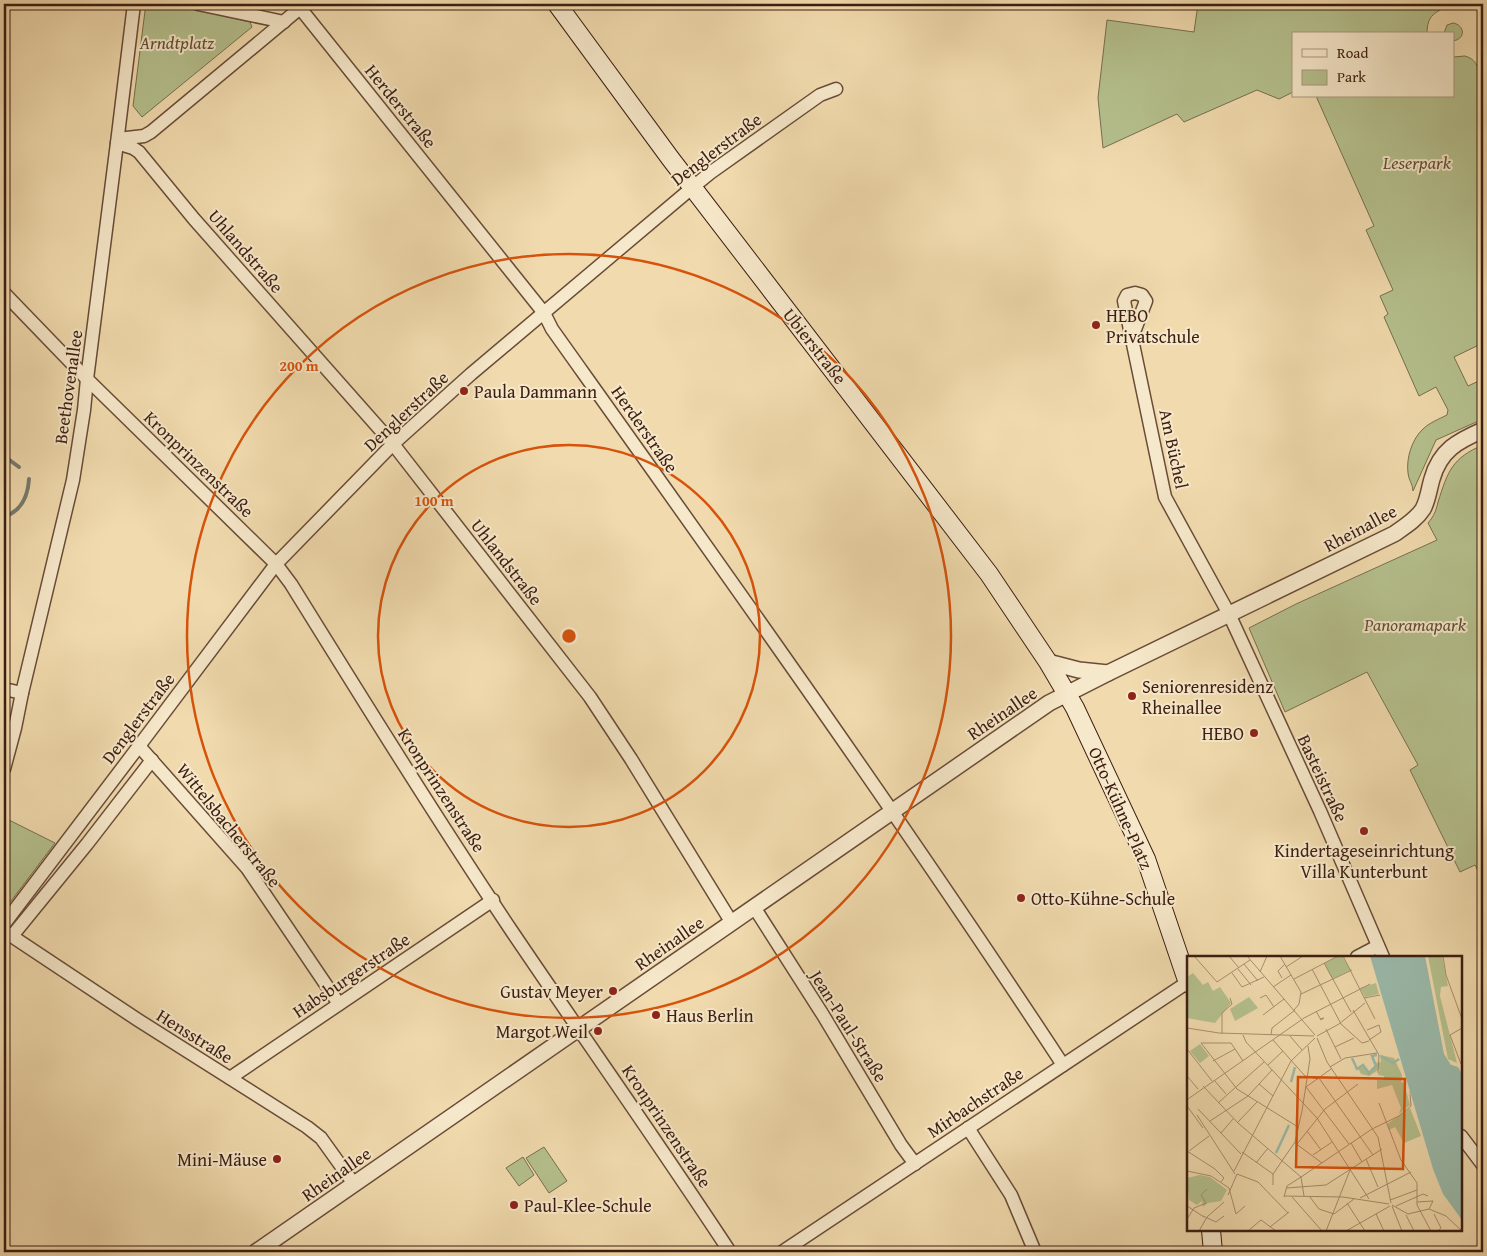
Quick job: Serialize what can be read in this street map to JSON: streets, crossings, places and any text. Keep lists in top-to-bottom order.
{
  "streets": {
    "main road": ["Ubierstraße", "Otto-Kühne-Platz"],
    "street": [
      "Herderstraße",
      "Denglerstraße",
      "Uhlandstraße",
      "Beethovenallee",
      "Am Büchel",
      "Kronprinzenstraße",
      "Rheinallee",
      "Basteistraße",
      "Wittelsbacherstraße",
      "Habsburgerstraße",
      "Jean-Paul-Straße",
      "Hensstraße",
      "Mirbachstraße"
    ]
  },
  "crossings": [
    ["Herderstraße", "Denglerstraße"],
    ["Herderstraße", "Rheinallee"],
    ["Denglerstraße", "Uhlandstraße"],
    ["Denglerstraße", "Ubierstraße"],
    ["Denglerstraße", "Kronprinzenstraße"],
    ["Denglerstraße", "Wittelsbacherstraße"],
    ["Denglerstraße", "Hensstraße"],
    ["Uhlandstraße", "Rheinallee"],
    ["Ubierstraße", "Rheinallee"],
    ["Ubierstraße", "Otto-Kühne-Platz"],
    ["Beethovenallee", "Kronprinzenstraße"],
    ["Am Büchel", "Rheinallee"],
    ["Am Büchel", "Basteistraße"],
    ["Kronprinzenstraße", "Rheinallee"],
    ["Kronprinzenstraße", "Habsburgerstraße"],
    ["Rheinallee", "Basteistraße"],
    ["Rheinallee", "Otto-Kühne-Platz"],
    ["Rheinallee", "Jean-Paul-Straße"],
    ["Rheinallee", "Hensstraße"],
    ["Wittelsbacherstraße", "Habsburgerstraße"],
    ["Habsburgerstraße", "Hensstraße"],
    ["Jean-Paul-Straße", "Mirbachstraße"]
  ],
  "parks": ["Arndtplatz", "Leserpark", "Panoramapark"],
  "places": [
    "HEBO Privatschule",
    "Paula Dammann",
    "Seniorenresidenz Rheinallee",
    "HEBO",
    "Kindertageseinrichtung Villa Kunterbunt",
    "Otto-Kühne-Schule",
    "Gustav Meyer",
    "Haus Berlin",
    "Margot Weil",
    "Mini-Mäuse",
    "Paul-Klee-Schule"
  ],
  "legend": ["Road", "Park"],
  "rings": ["200 m", "100 m"]
}
